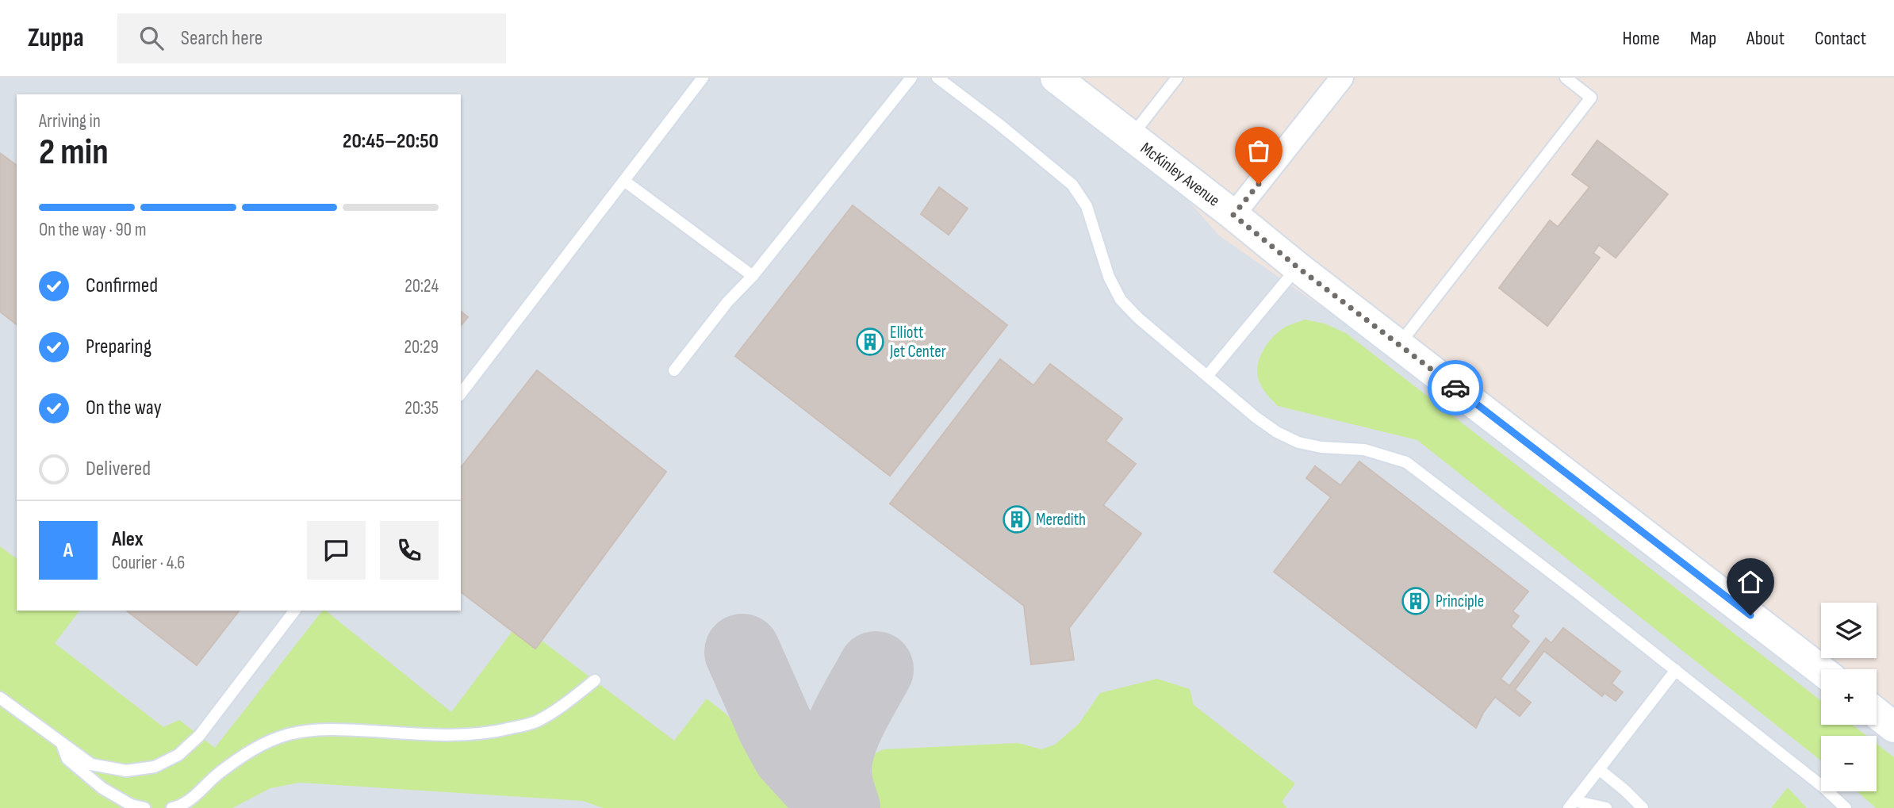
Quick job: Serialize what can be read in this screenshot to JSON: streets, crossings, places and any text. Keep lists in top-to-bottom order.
{
  "streets": {
    "main road": ["McKinley Avenue"]
  },
  "places": {
    "building": ["Elliott Jet Center", "Meredith", "Principle"]
  },
  "page": {
    "header": "Zuppa",
    "search": "Search here",
    "nav": [
      "Home",
      "Map",
      "About",
      "Contact"
    ],
    "heading": ["2 min", "Arriving in", "20:45–20:50"],
    "panel": ["Alex", "Courier · 4.6"],
    "bar": "On the way · 90 m",
    "list": [
      ["Confirmed", "20:24"],
      ["Preparing", "20:29"],
      ["On the way", "20:35"],
      "Delivered"
    ],
    "round": "A",
    "map_buttons": ["+", "−"]
  }
}
